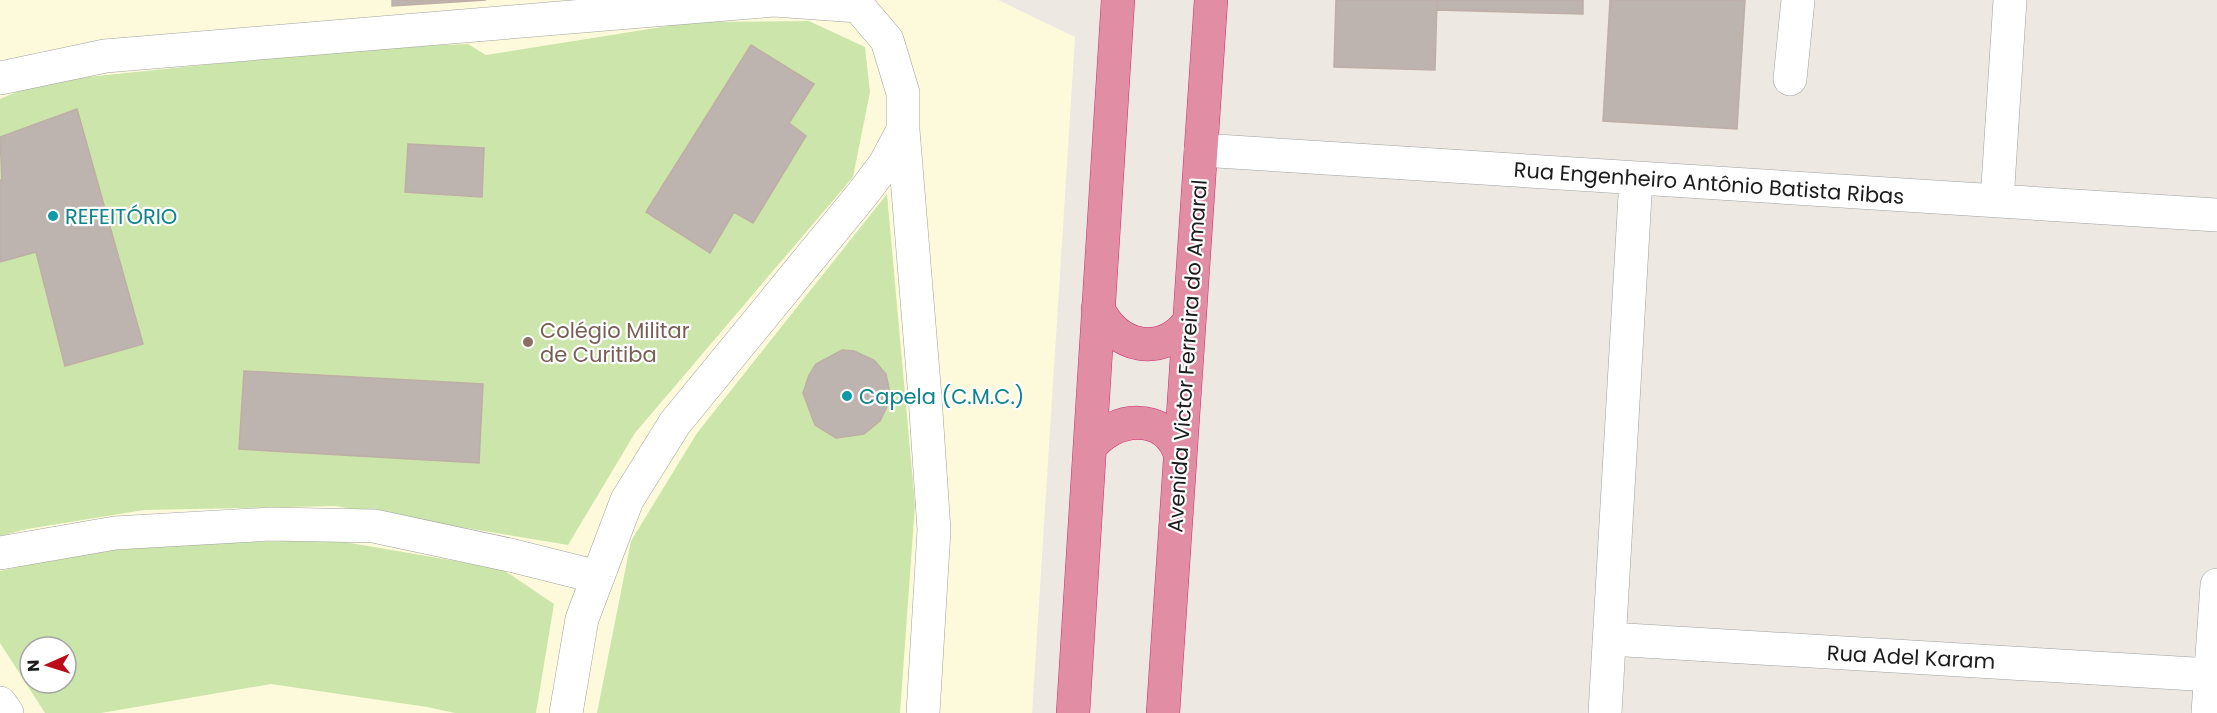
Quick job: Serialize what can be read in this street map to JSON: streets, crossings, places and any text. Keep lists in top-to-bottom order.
{
  "streets": {
    "highway": ["Avenida Victor Ferreira do Amaral"],
    "street": ["Rua Engenheiro Antônio Batista Ribas", "Rua Adel Karam"]
  },
  "crossings": [
    ["Rua Engenheiro Antônio Batista Ribas", "Avenida Victor Ferreira do Amaral"]
  ],
  "places": ["REFEITÓRIO", "Colégio Militar de Curitiba", "Capela (C.M.C.)"],
  "north": "left"
}
